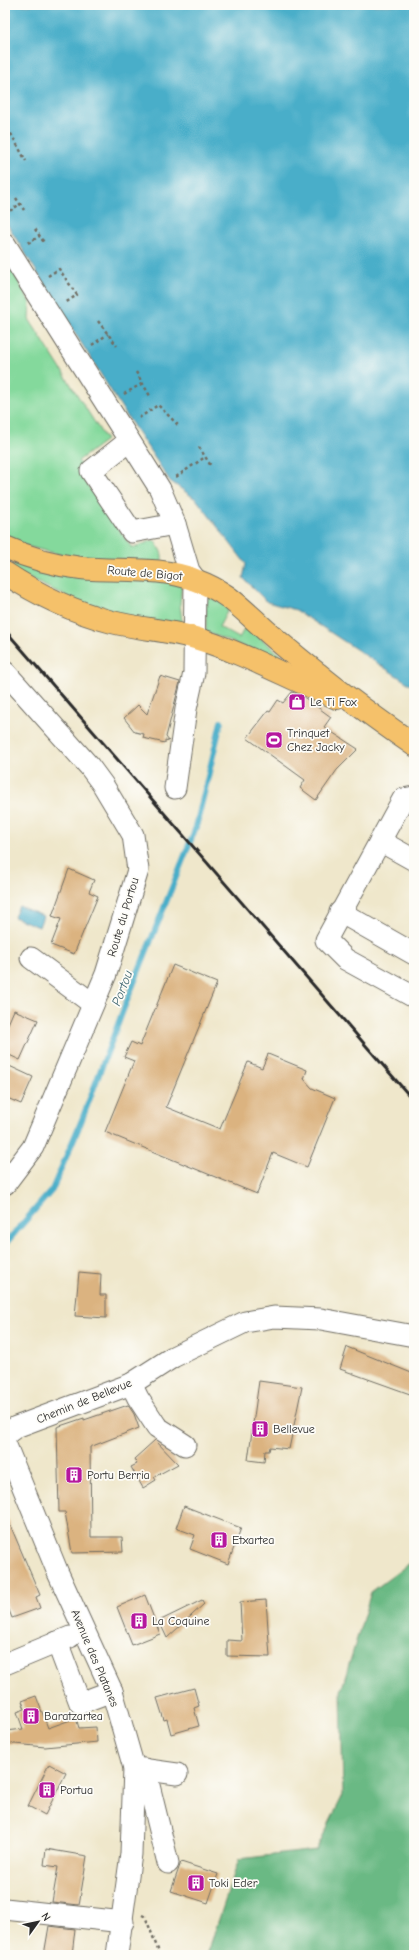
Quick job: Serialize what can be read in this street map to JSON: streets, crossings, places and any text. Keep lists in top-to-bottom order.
{
  "streets": {
    "main road": ["Route de Bigot"],
    "street": ["Route du Portou", "Chemin de Bellevue", "Avenue des Platanes"]
  },
  "water": ["Portou"],
  "places": {
    "shop": ["Le Ti Fox"],
    "sports": ["Trinquet Chez Jacky"],
    "building": [
      "Bellevue",
      "Portu Berria",
      "Etxartea",
      "La Coquine",
      "Baratzartea",
      "Portua",
      "Toki Eder"
    ]
  },
  "north": "top right"
}
